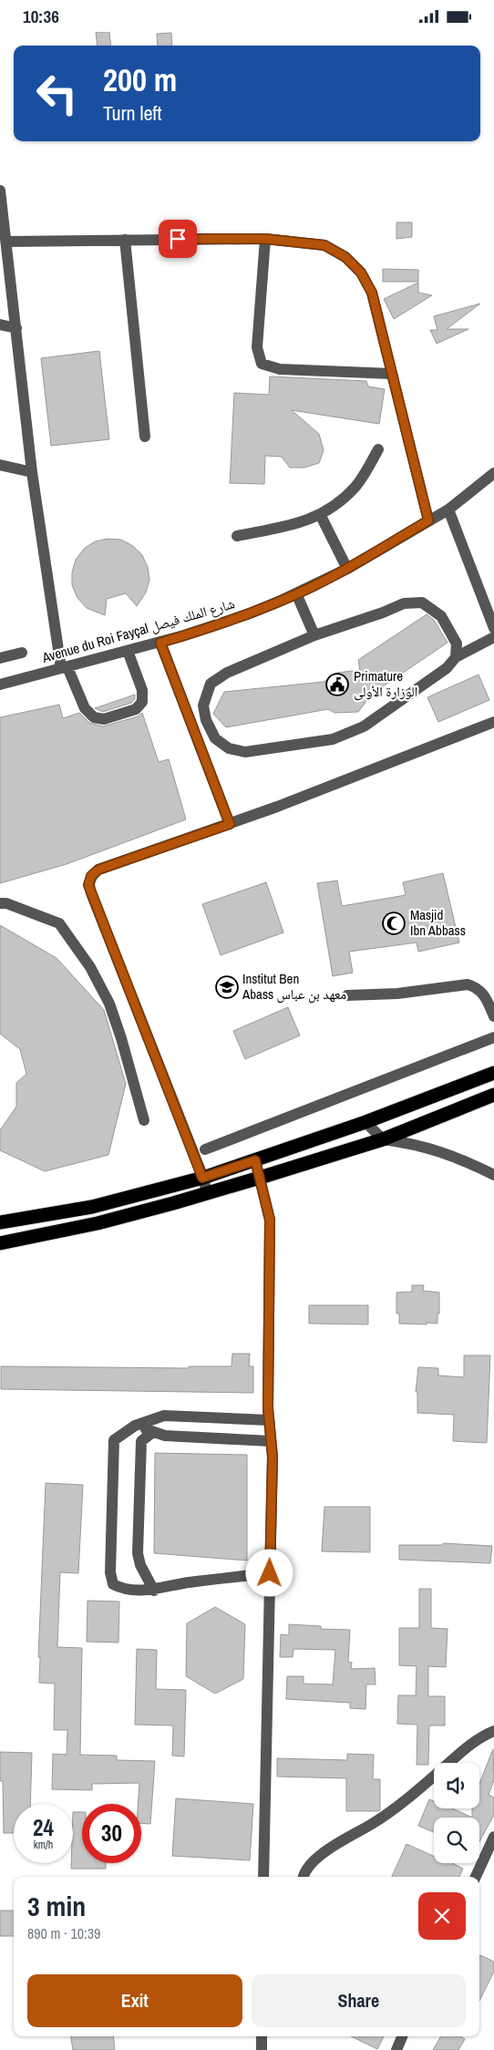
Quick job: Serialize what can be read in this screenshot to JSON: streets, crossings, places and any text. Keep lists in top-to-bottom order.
{
  "streets": {
    "street": ["Avenue du Roi Fayçal شارع الملك فيصل"]
  },
  "places": {
    "public building": ["Primature الوزارة الأولى"],
    "mosque": ["Masjid Ibn Abbass"],
    "school or university": ["Institut Ben Abass معهد بن عباس"]
  },
  "page": {
    "status": "10:36",
    "turn": ["200 m", "Turn left"],
    "speed": "24 km/h",
    "limit": "30",
    "heading": ["3 min", "890 m · 10:39"],
    "buttons": ["Exit", "Share"]
  }
}
